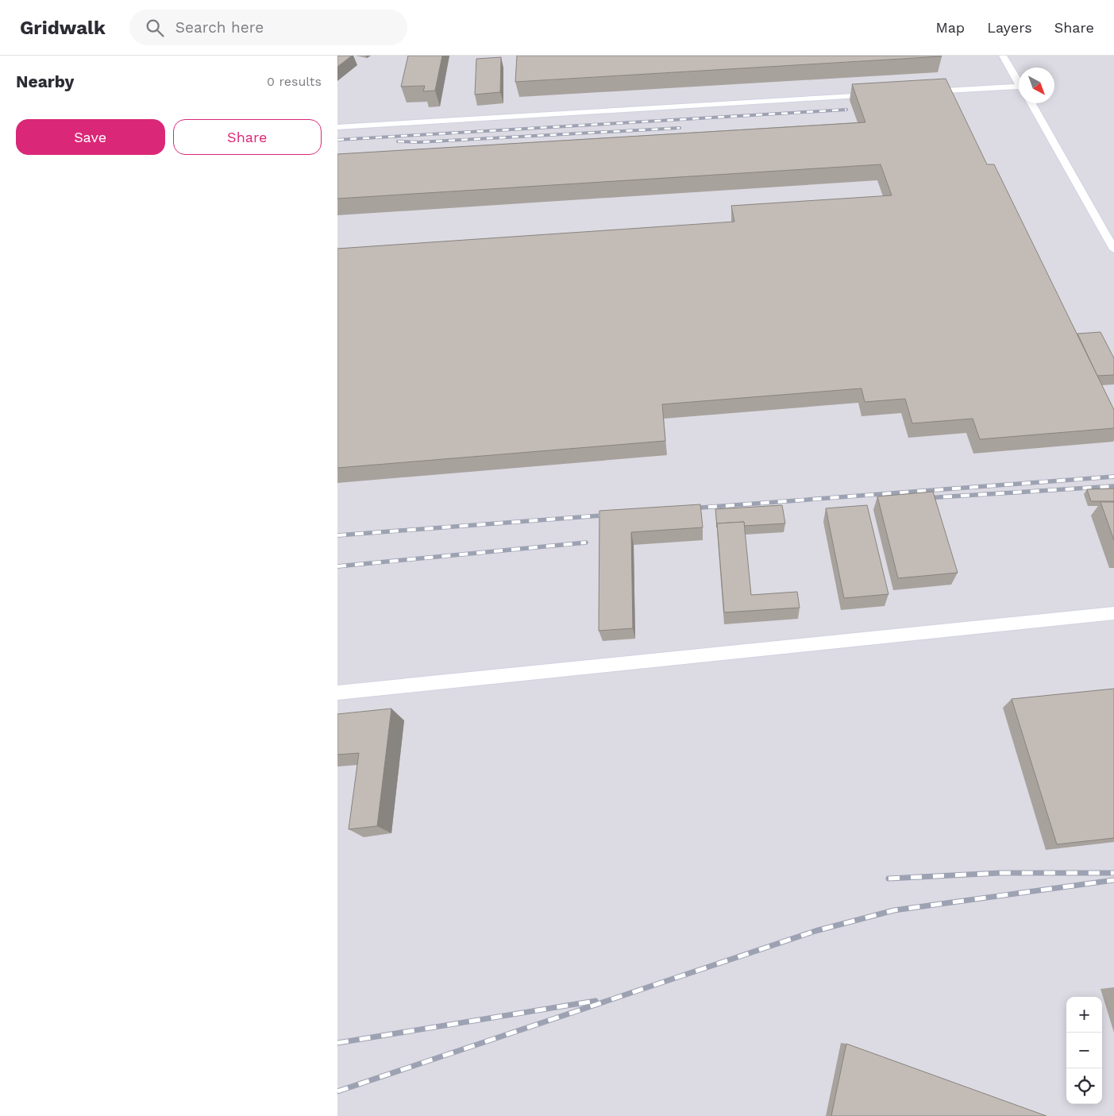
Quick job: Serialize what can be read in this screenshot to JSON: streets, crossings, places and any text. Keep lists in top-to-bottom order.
{
  "north": "bottom right",
  "page": {
    "header": "Gridwalk",
    "search": "Search here",
    "nav": ["Map", "Layers", "Share"],
    "heading": ["Nearby", "0 results"],
    "buttons": ["Save", "Share"],
    "map_buttons": ["+", "−"]
  }
}
